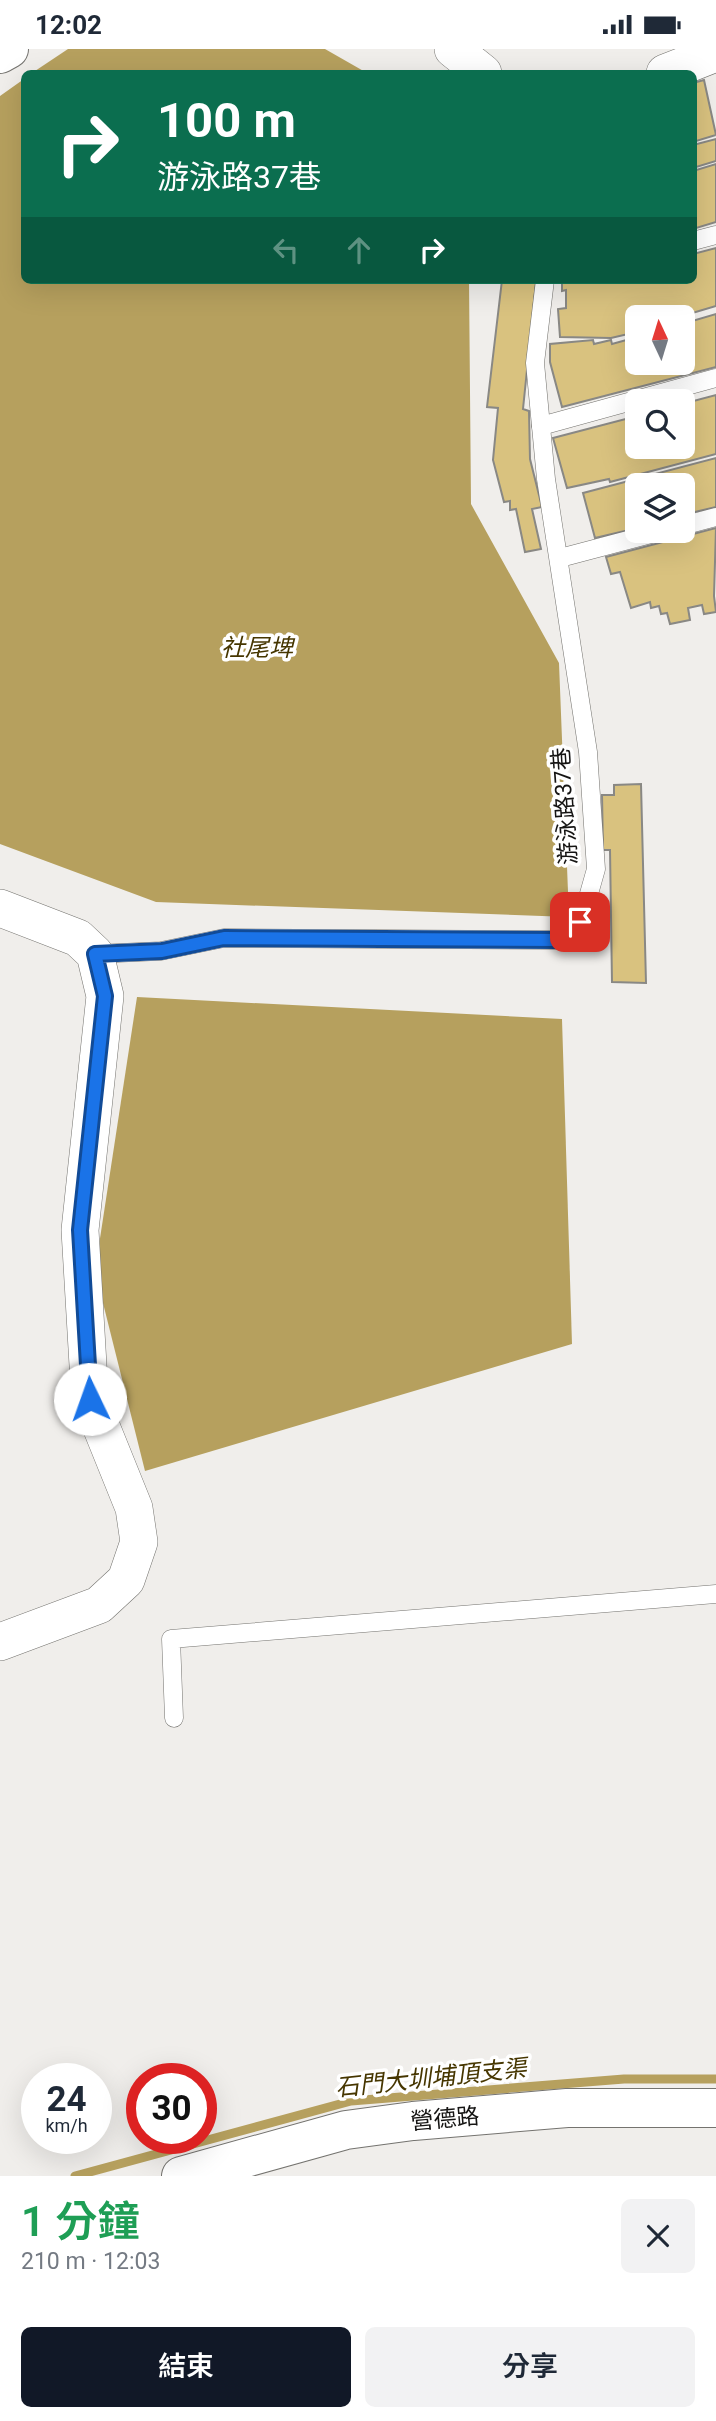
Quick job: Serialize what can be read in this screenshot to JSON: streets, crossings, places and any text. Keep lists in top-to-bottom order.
{
  "streets": {
    "street": ["營德路"],
    "lane": ["游泳路37巷"]
  },
  "water": ["社尾埤", "石門大圳埔頂支渠"],
  "north": "top",
  "page": {
    "status": "12:02",
    "turn": ["100 m", "游泳路37巷"],
    "speed": "24 km/h",
    "limit": "30",
    "heading": ["1 分鐘", "210 m · 12:03"],
    "buttons": ["結束", "分享"]
  }
}
